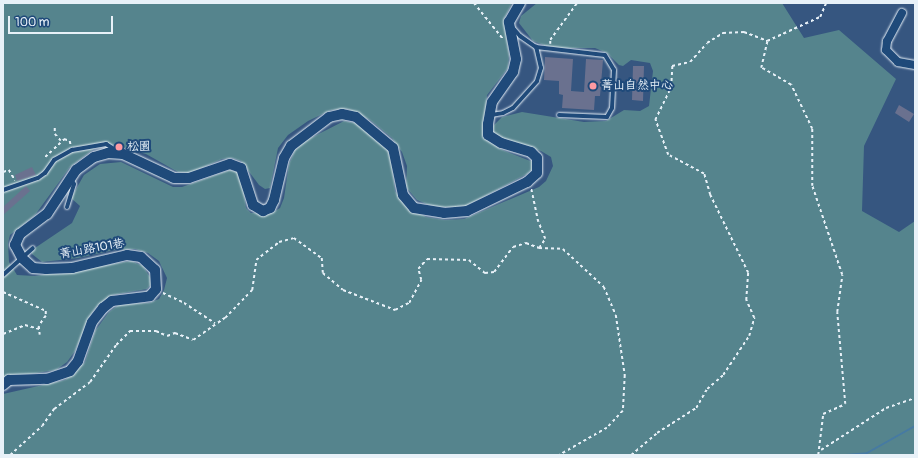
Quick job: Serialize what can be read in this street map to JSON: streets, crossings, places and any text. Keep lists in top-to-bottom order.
{
  "streets": {
    "street": ["菁山路101巷"]
  },
  "places": ["菁山自然中心", "松園"],
  "scale_bar": "100 m"
}
